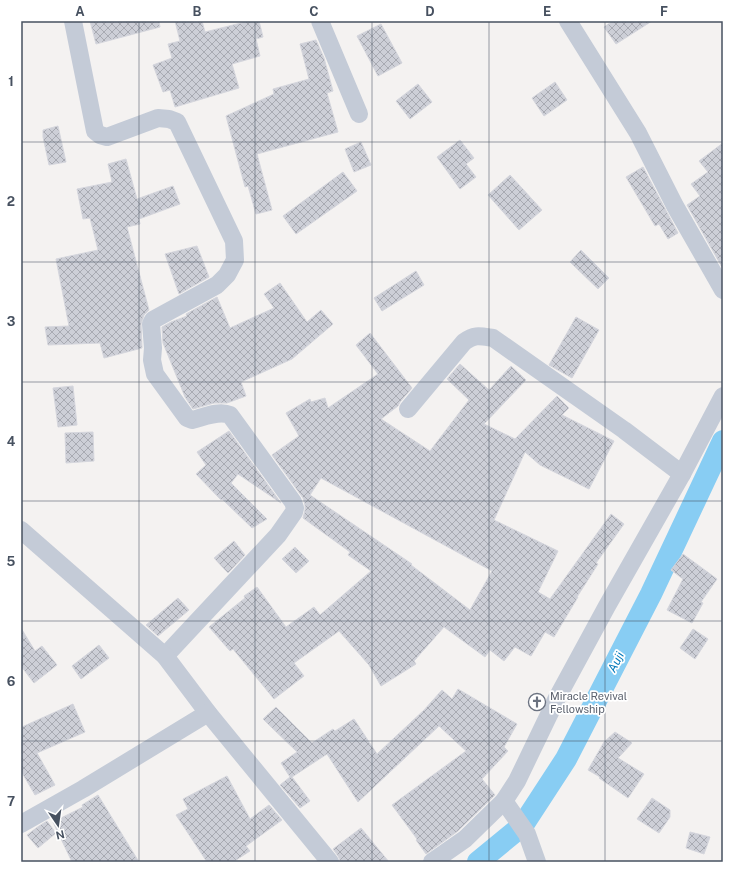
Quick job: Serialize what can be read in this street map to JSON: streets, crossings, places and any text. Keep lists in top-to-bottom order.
{
  "water": ["Auji"],
  "places": {
    "church": ["Miracle Revival Fellowship"]
  },
  "north": "bottom",
  "grid": {
    "columns": [
      "A",
      "B",
      "C",
      "D",
      "E",
      "F"
    ],
    "rows": [
      "1",
      "2",
      "3",
      "4",
      "5",
      "6",
      "7"
    ]
  }
}
